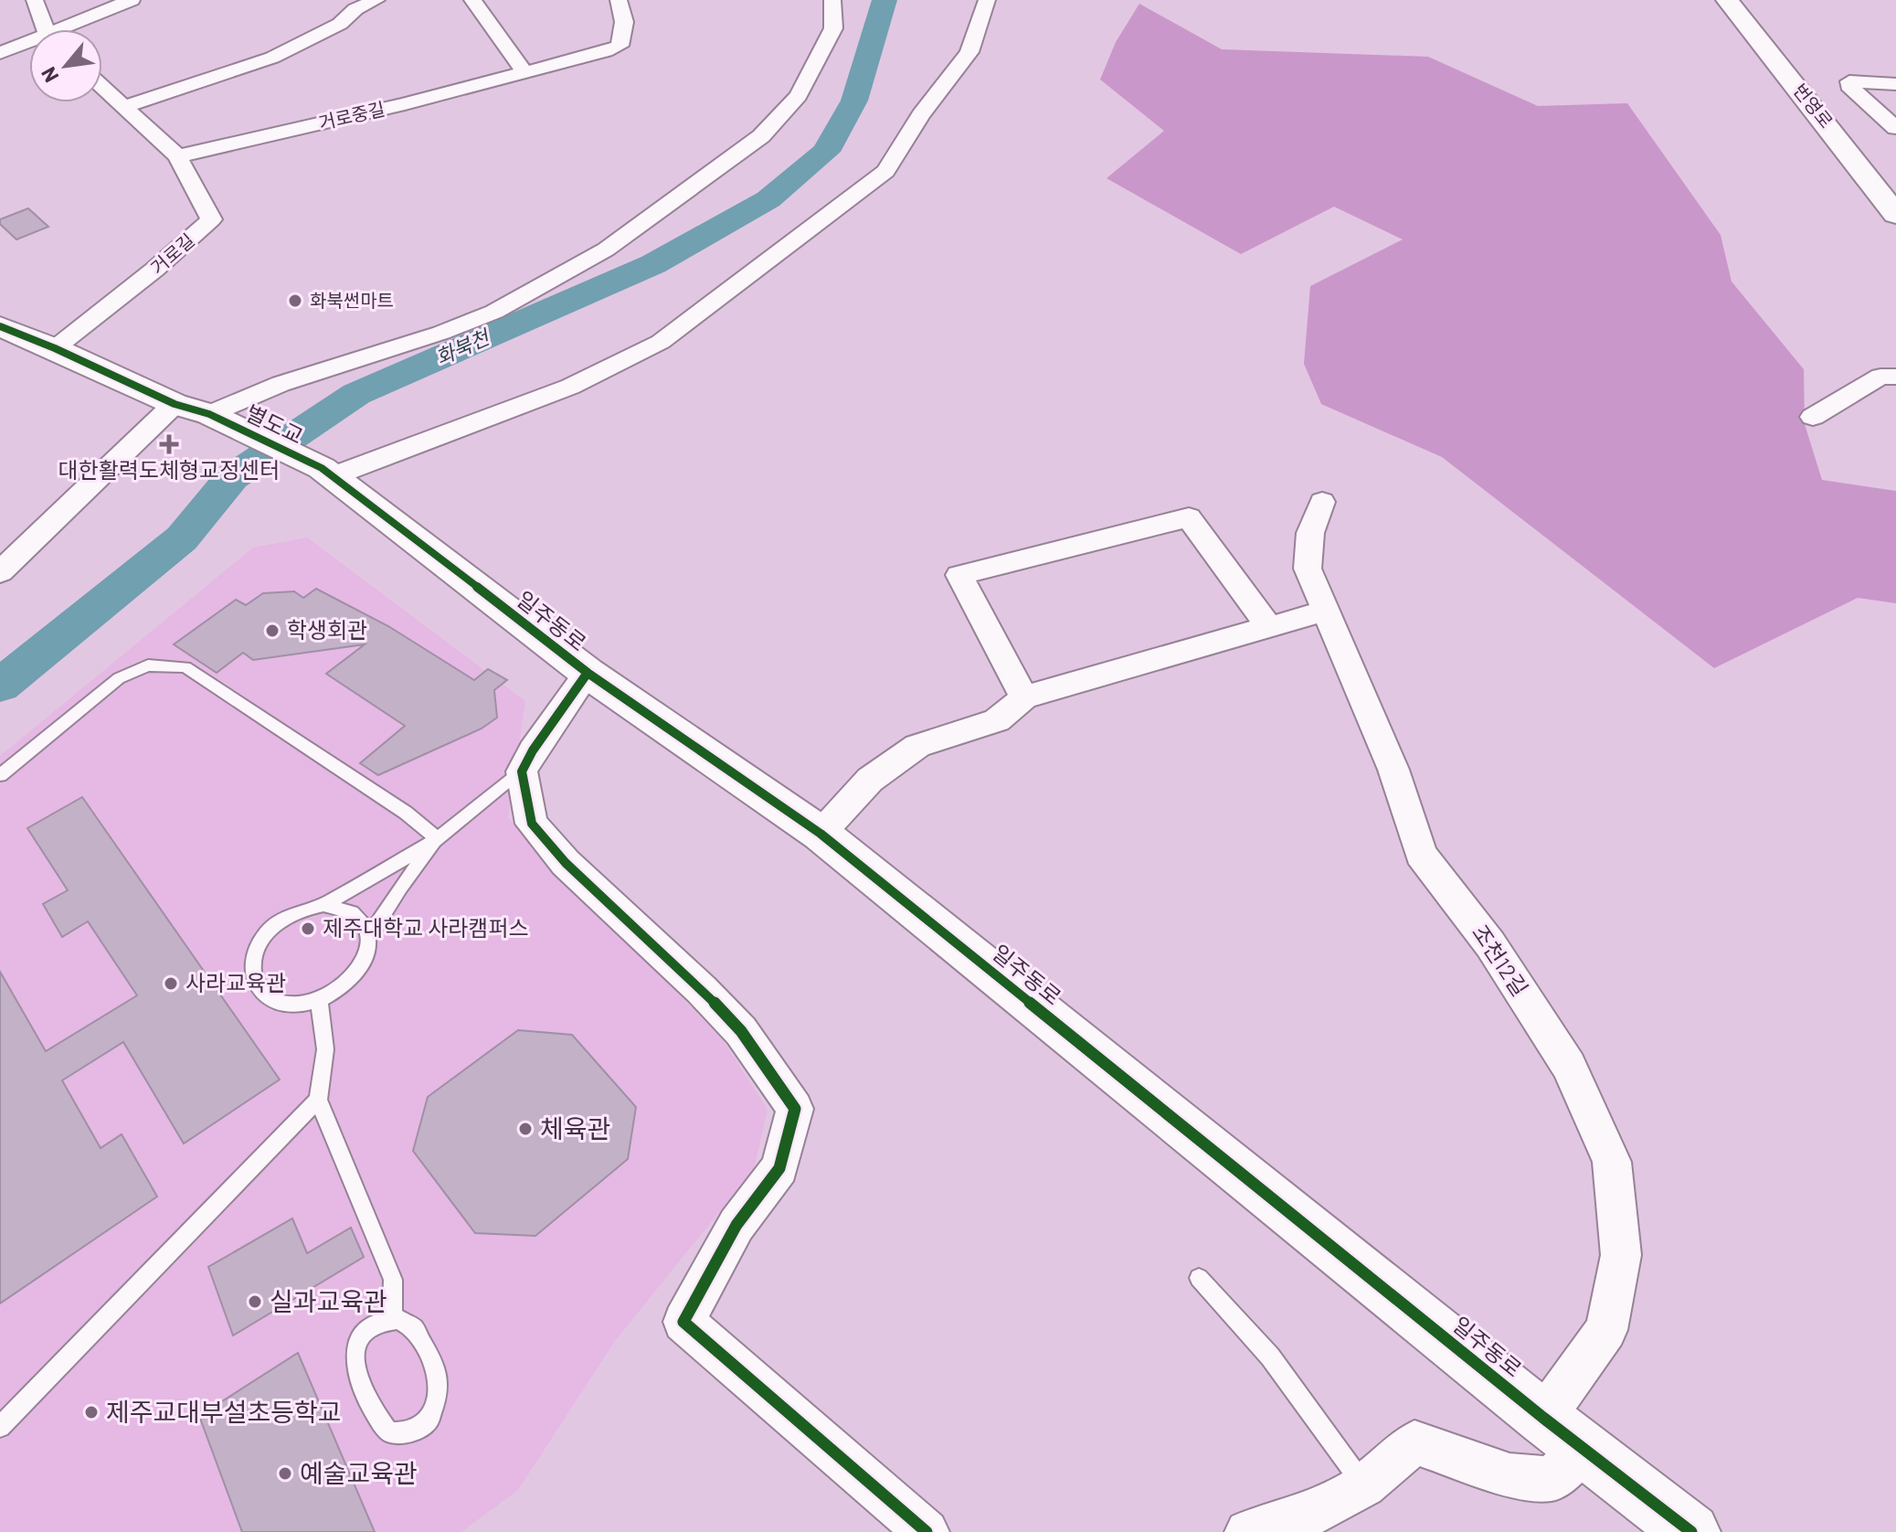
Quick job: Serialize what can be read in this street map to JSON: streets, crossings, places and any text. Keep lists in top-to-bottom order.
{
  "streets": {
    "main road": ["번영로", "별도교", "일주동로"],
    "street": ["거로중길", "거로길", "조천12길"]
  },
  "crossings": [
    ["거로중길", "거로길"],
    ["별도교", "일주동로"],
    ["일주동로", "조천12길"]
  ],
  "water": ["화북천"],
  "places": {
    "other": [
      "화북썬마트",
      "학생회관",
      "제주대학교 사라캠퍼스",
      "사라교육관",
      "체육관",
      "실과교육관",
      "제주교대부설초등학교",
      "예술교육관"
    ],
    "health": ["대한활력도체형교정센터"]
  },
  "north": "bottom left"
}
